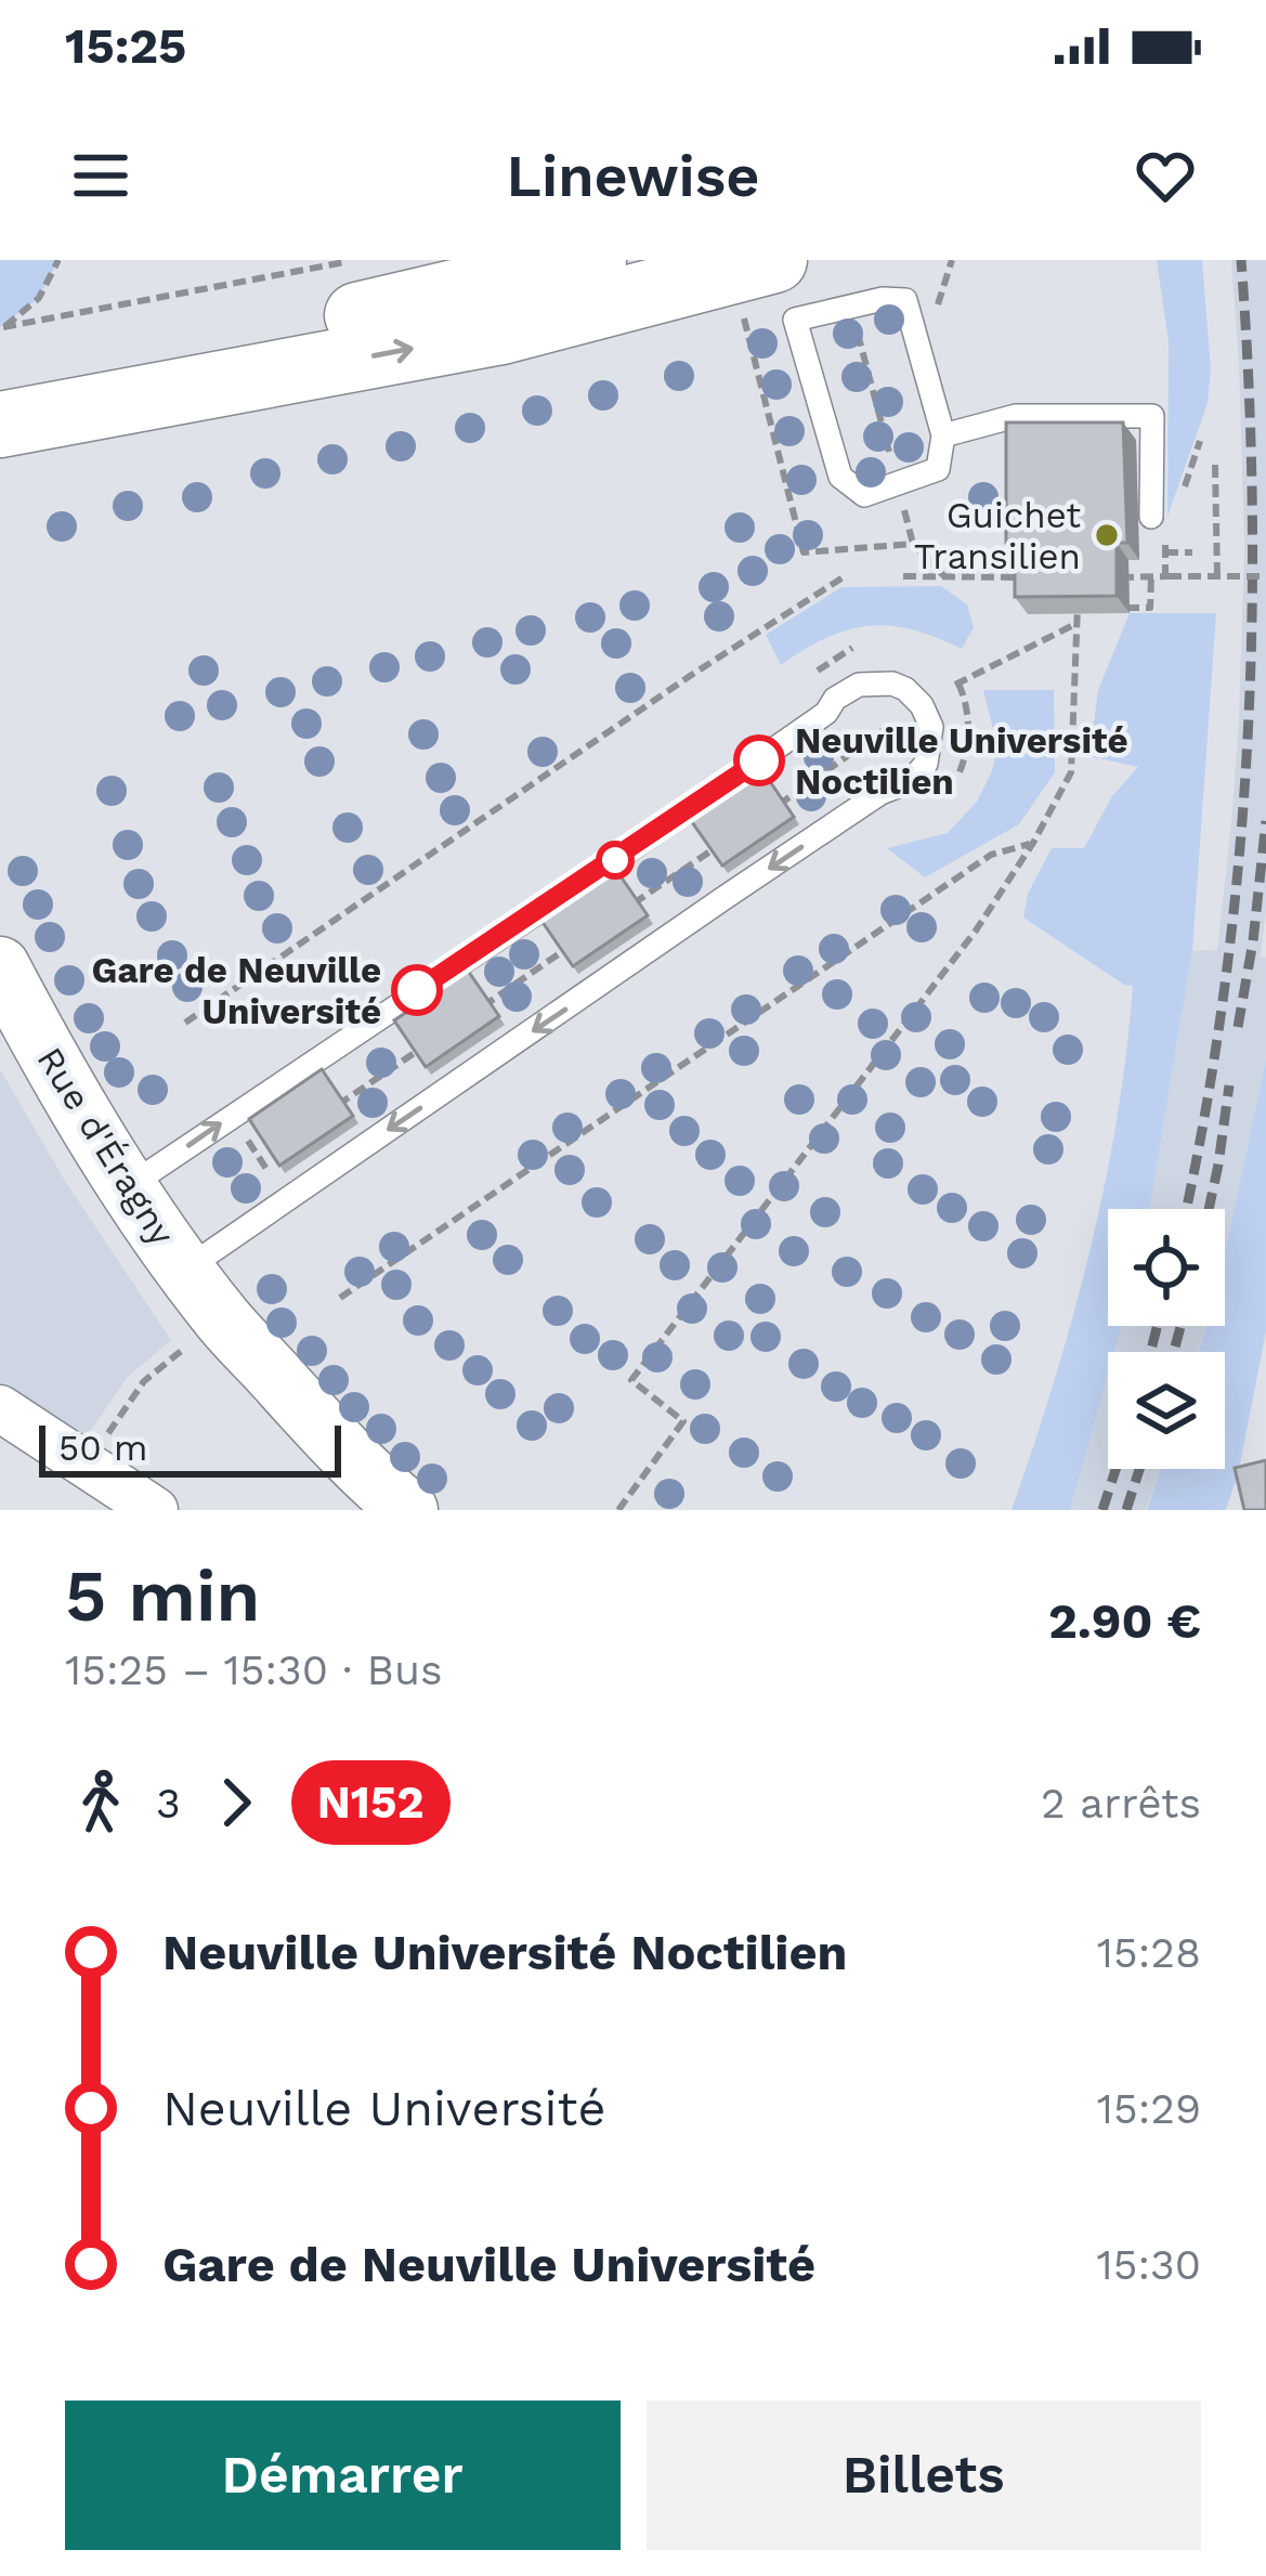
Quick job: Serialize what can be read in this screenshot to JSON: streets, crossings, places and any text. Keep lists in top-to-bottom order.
{
  "streets": {
    "street": ["Rue d'Éragny"]
  },
  "places": ["Guichet Transilien", "Neuville Université Noctilien", "Gare de Neuville Université"],
  "lines": ["bus line N152"],
  "scale_bar": "50 m",
  "page": {
    "status": "15:25",
    "header": "Linewise",
    "scale": "50 m",
    "heading": ["5 min", "15:25 – 15:30 · Bus", "2.90 €"],
    "legs": ["3", "N152", "2 arrêts"],
    "list": [
      {
        "name": "Neuville Université Noctilien",
        "value": "15:28"
      },
      {
        "name": "Neuville Université",
        "value": "15:29"
      },
      {
        "name": "Gare de Neuville Université",
        "value": "15:30"
      }
    ],
    "buttons": ["Démarrer", "Billets"]
  }
}
